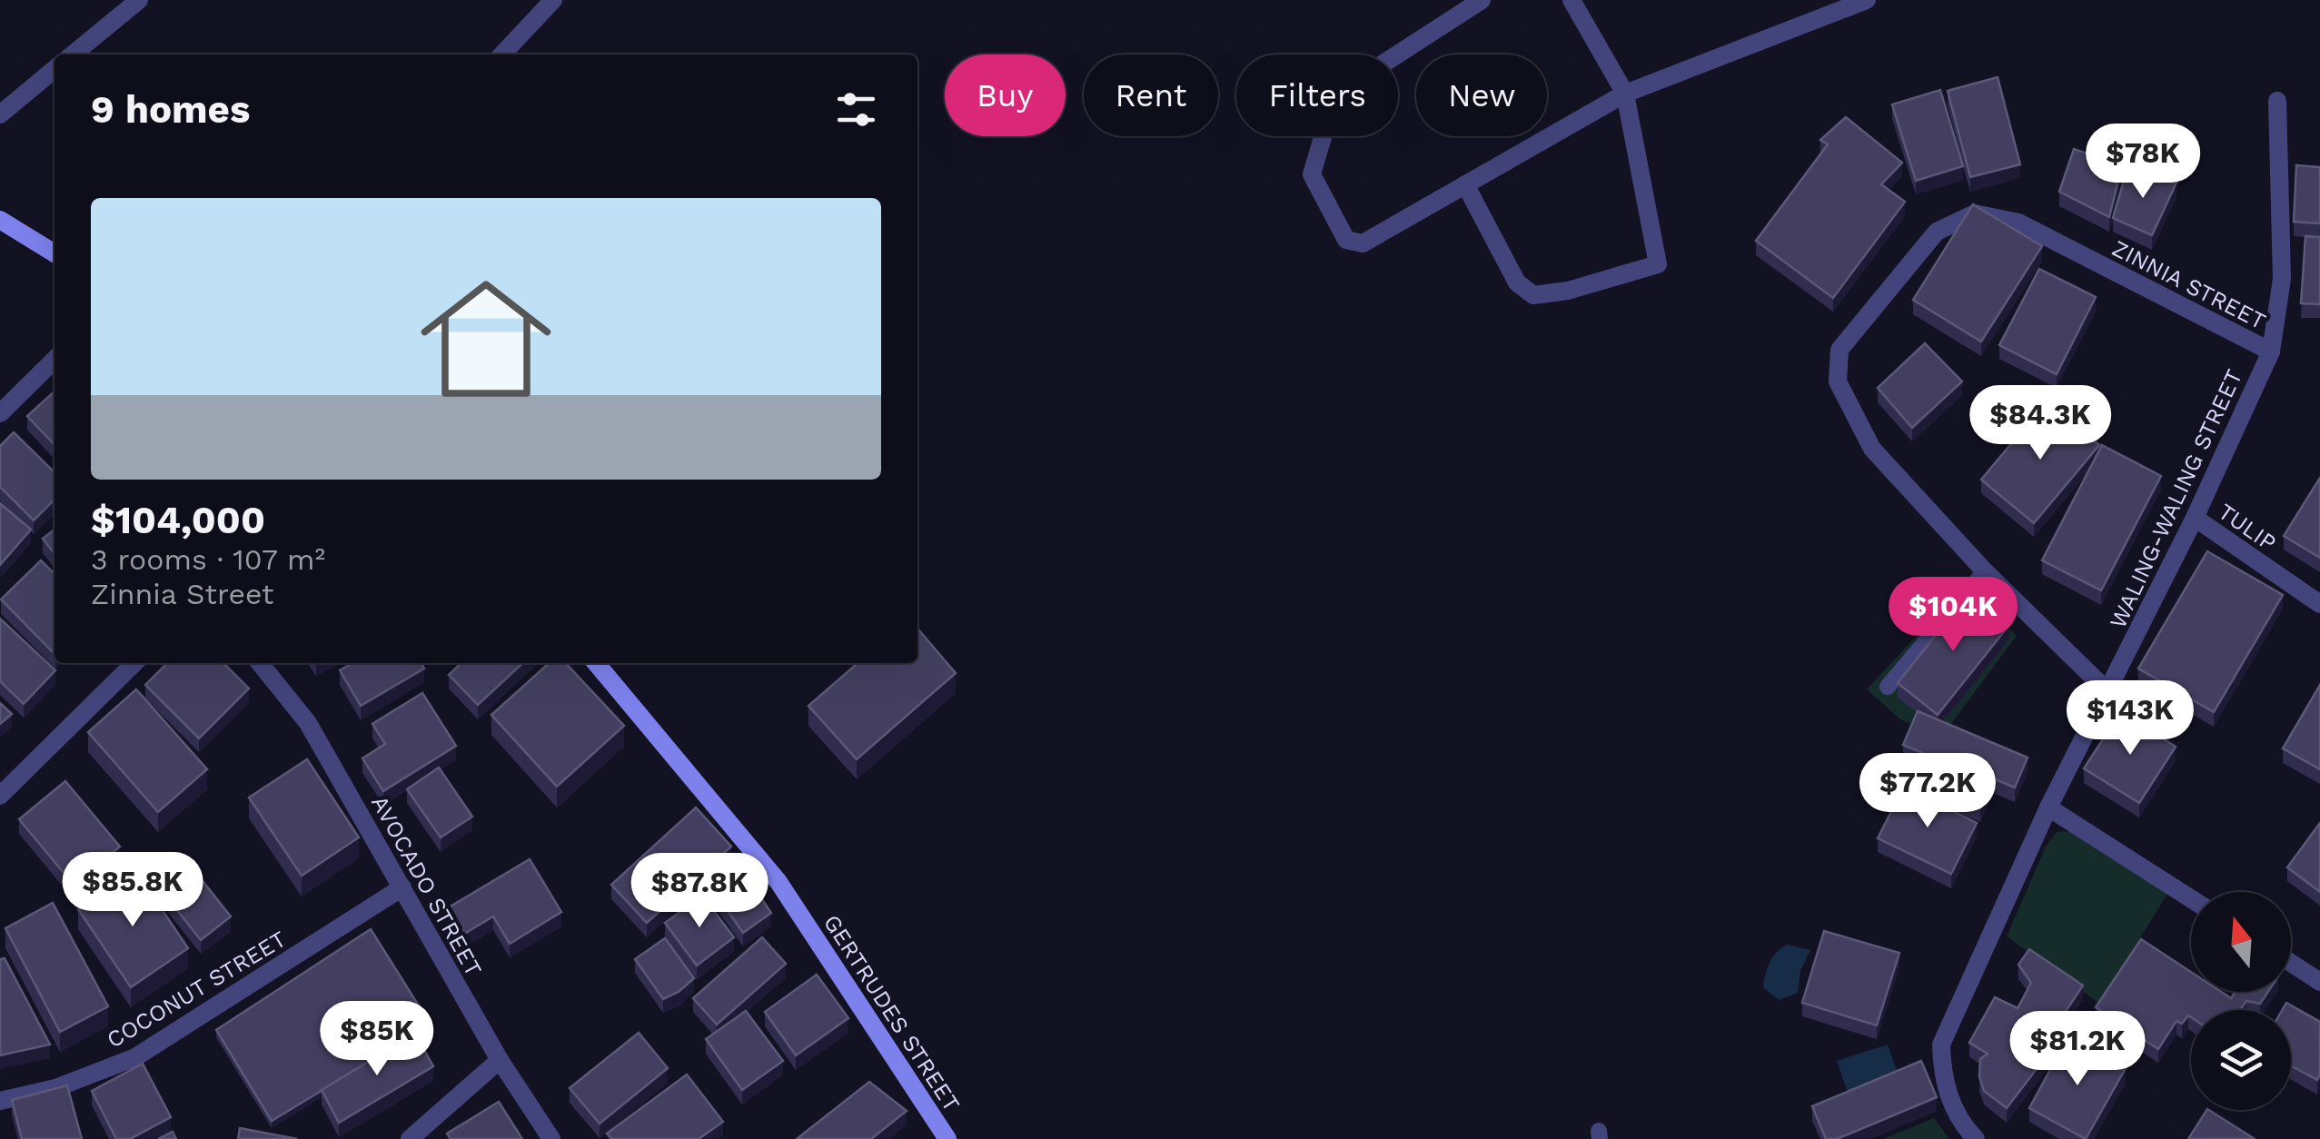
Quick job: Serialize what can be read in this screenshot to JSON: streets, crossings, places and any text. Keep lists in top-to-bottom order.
{
  "streets": {
    "street": [
      "ZINNIA STREET",
      "WALING-WALING STREET",
      "TULIP",
      "AVOCADO STREET",
      "COCONUT STREET",
      "GERTRUDES STREET"
    ]
  },
  "crossings": [
    ["ZINNIA STREET", "WALING-WALING STREET"],
    ["WALING-WALING STREET", "TULIP"],
    ["AVOCADO STREET", "COCONUT STREET"]
  ],
  "north": "top",
  "page": {
    "chip": [
      "Buy",
      "Rent",
      "Filters",
      "New"
    ],
    "heading": "9 homes",
    "price": [
      "$78K",
      "$84.3K",
      "$104K",
      "$143K",
      "$77.2K",
      "$85.8K",
      "$87.8K",
      "$85K",
      "$81.2K"
    ],
    "list": [
      {
        "name": "$104,000",
        "note": "3 rooms · 107 m² · Zinnia Street"
      }
    ]
  }
}
